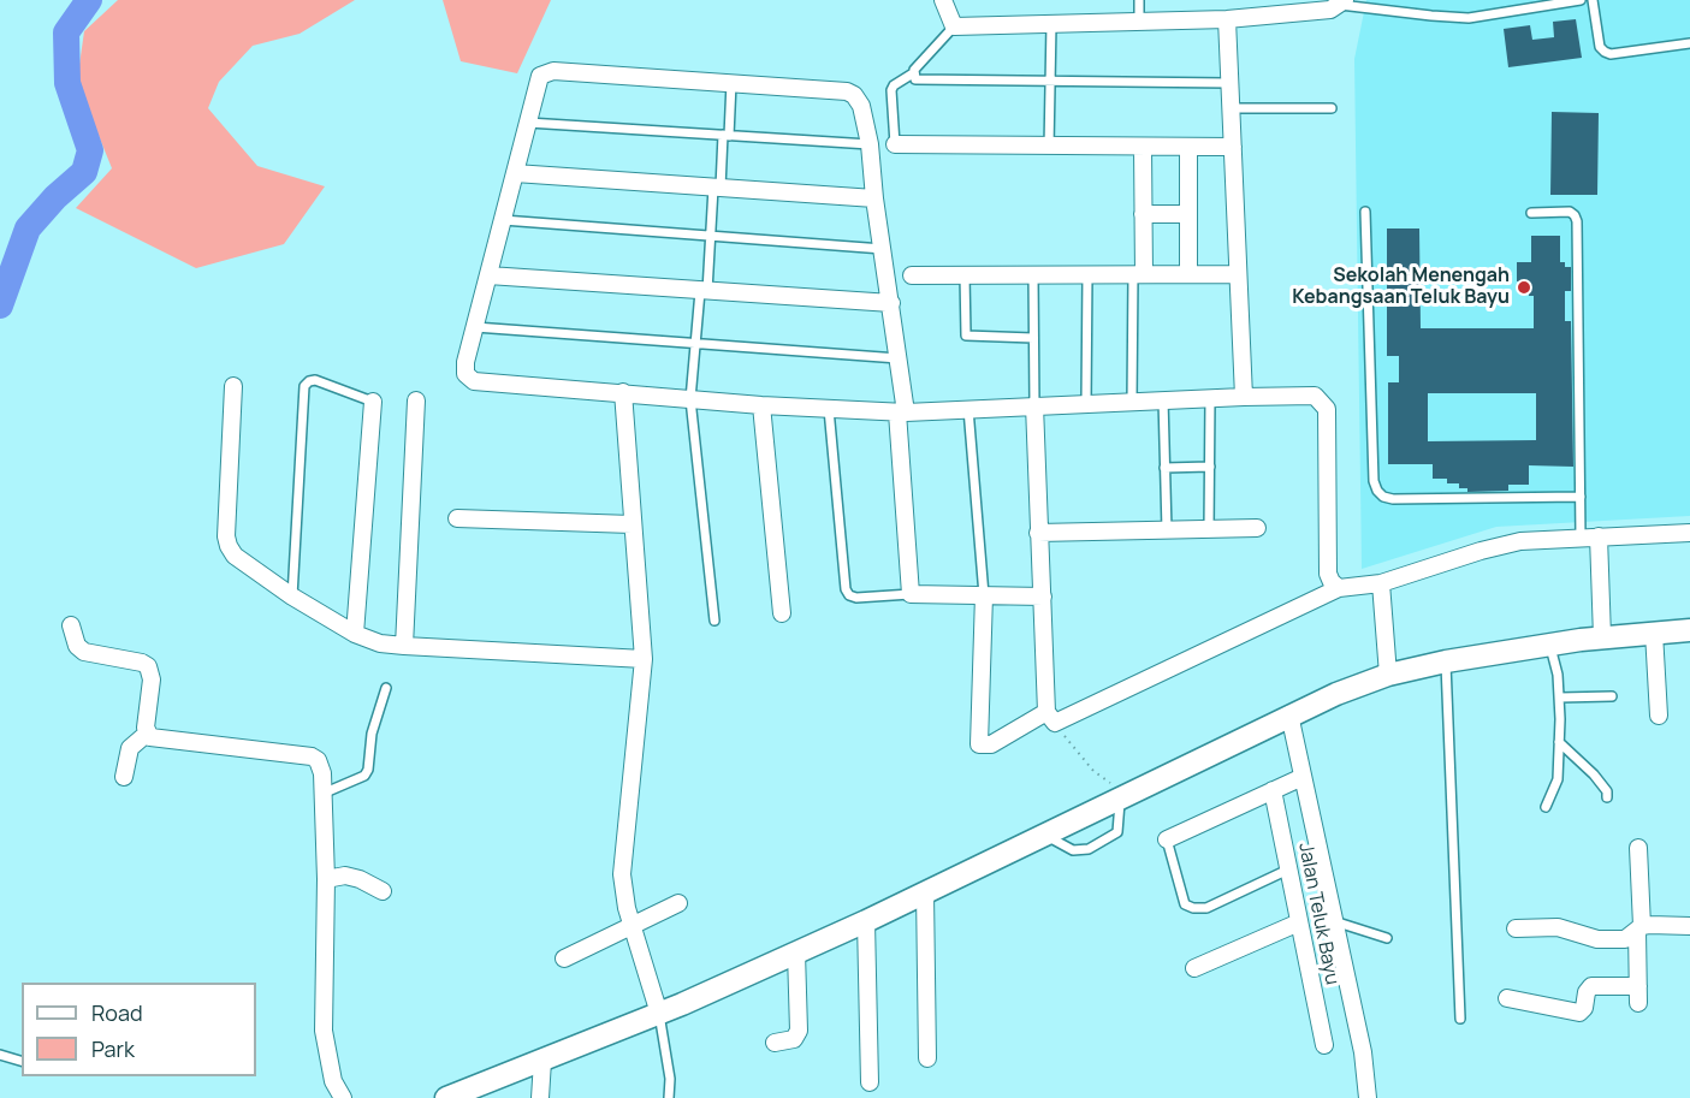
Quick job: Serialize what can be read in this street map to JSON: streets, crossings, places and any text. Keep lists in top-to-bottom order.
{
  "streets": {
    "street": ["Jalan Teluk Bayu"]
  },
  "places": ["Sekolah Menengah Kebangsaan Teluk Bayu"],
  "legend": ["Road", "Park"]
}
